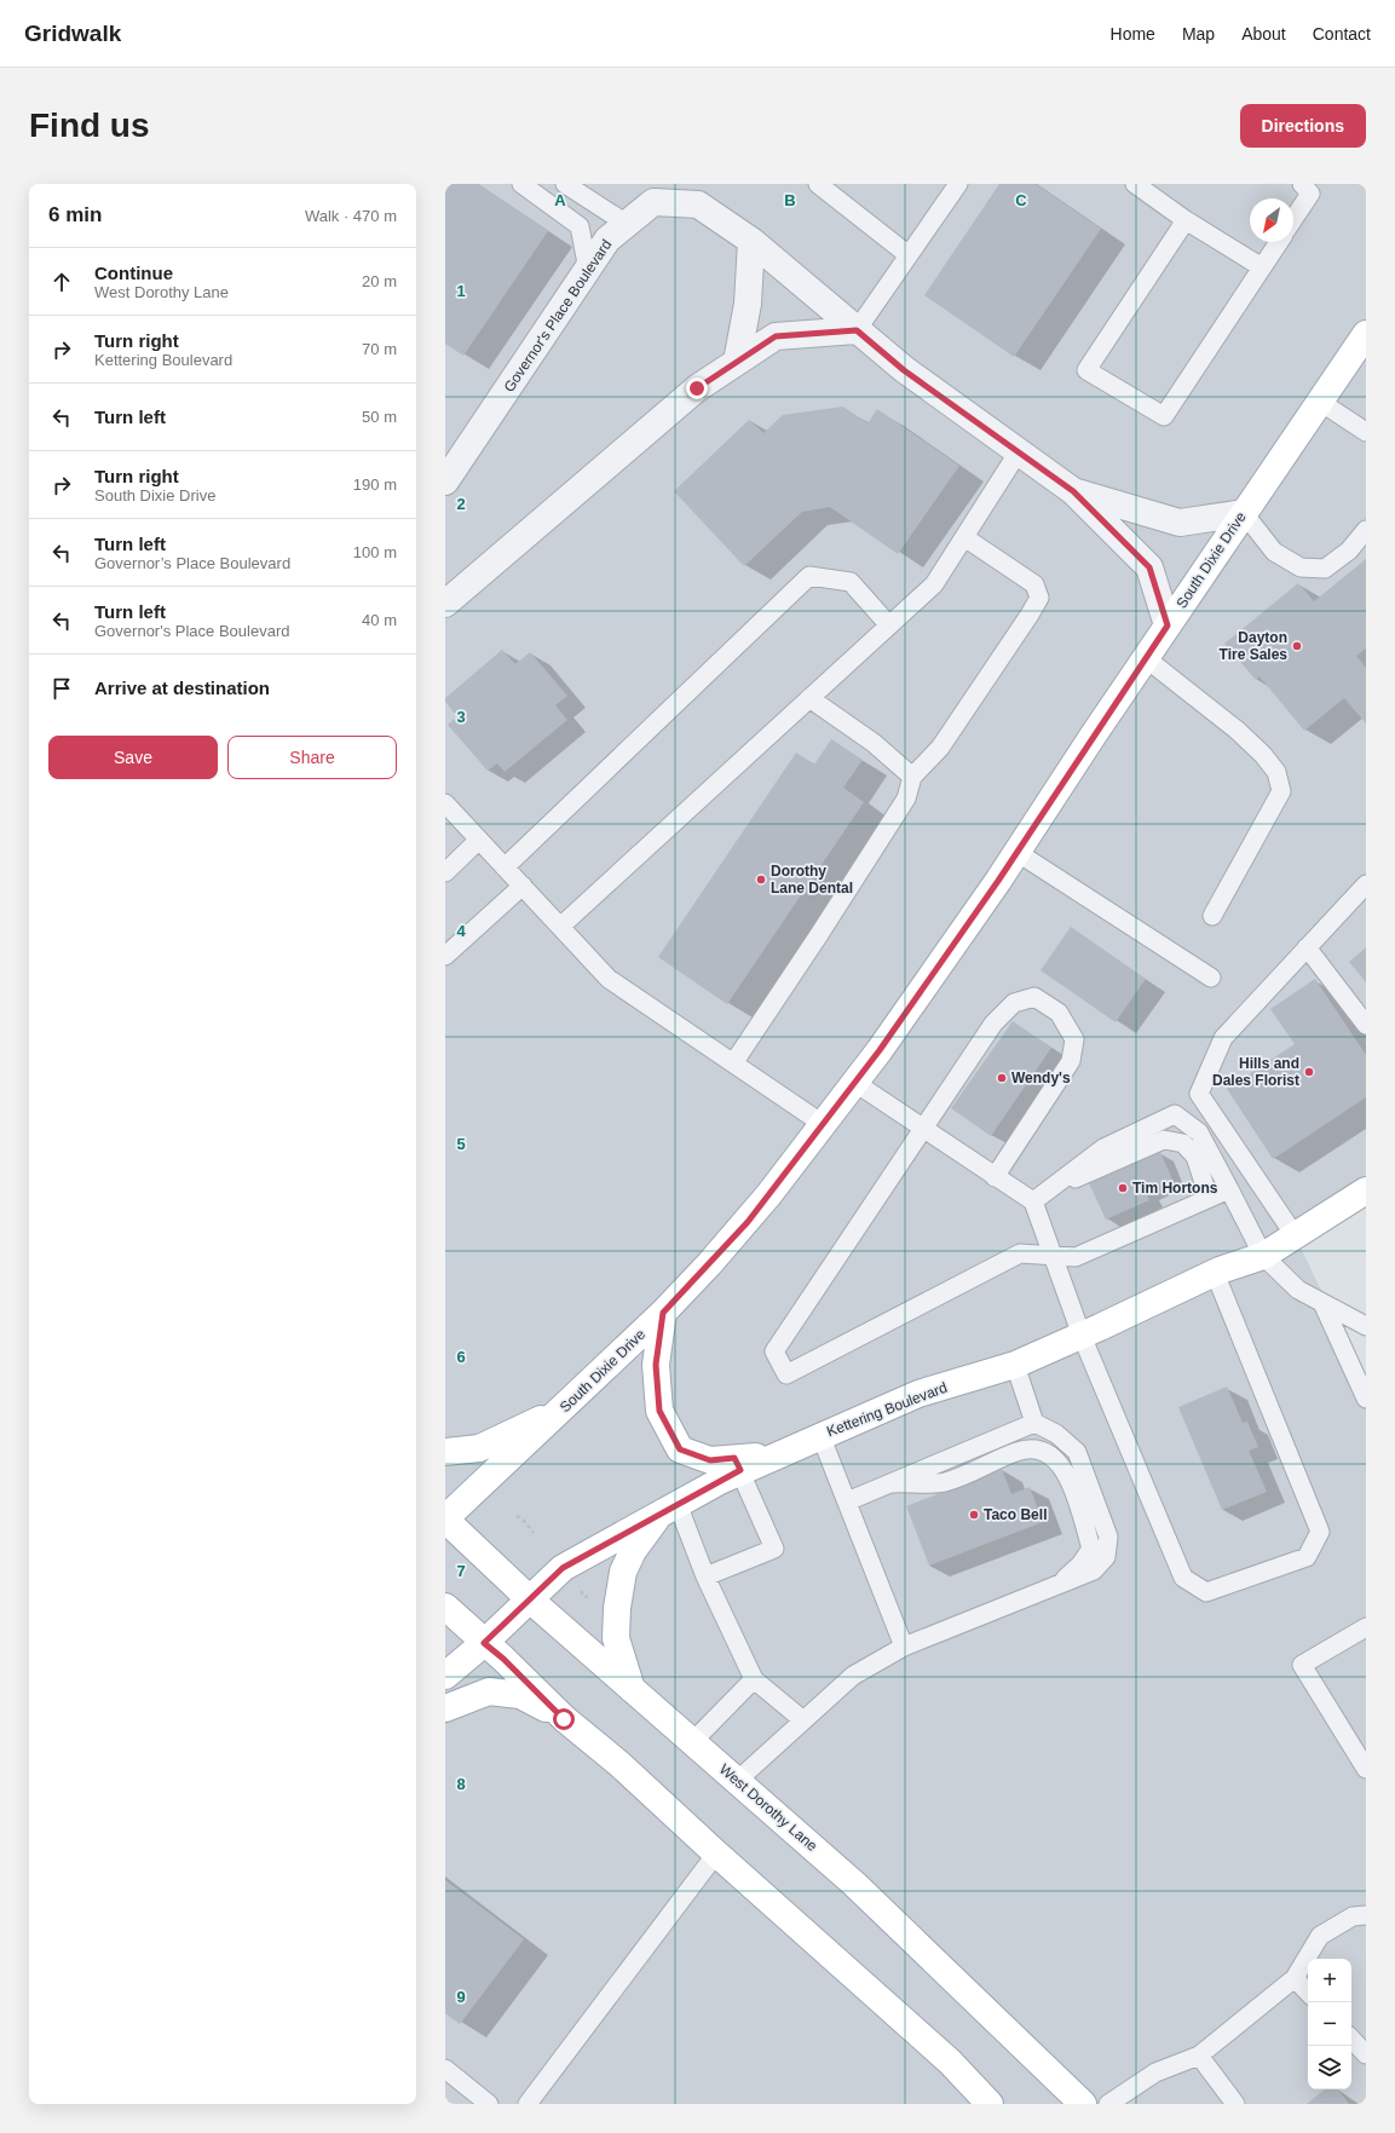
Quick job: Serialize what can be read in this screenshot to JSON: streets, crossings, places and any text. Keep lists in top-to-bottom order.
{
  "streets": {
    "main road": ["South Dixie Drive", "Kettering Boulevard", "West Dorothy Lane"],
    "street": ["Governor's Place Boulevard"]
  },
  "crossings": [
    ["South Dixie Drive", "Kettering Boulevard"],
    ["South Dixie Drive", "West Dorothy Lane"]
  ],
  "places": [
    "Dayton Tire Sales",
    "Dorothy Lane Dental",
    "Hills and Dales Florist",
    "Wendy's",
    "Tim Hortons",
    "Taco Bell"
  ],
  "north": "bottom left",
  "page": {
    "header": "Gridwalk",
    "nav": [
      "Home",
      "Map",
      "About",
      "Contact"
    ],
    "buttons": [
      "Directions",
      ["Save", "Share"]
    ],
    "title": "Find us",
    "heading": ["6 min", "Walk · 470 m"],
    "list": [
      ["Continue", "West Dorothy Lane", "20 m"],
      ["Turn right", "Kettering Boulevard", "70 m"],
      ["Turn left", "50 m"],
      ["Turn right", "South Dixie Drive", "190 m"],
      ["Turn left", "Governor’s Place Boulevard", "100 m"],
      ["Turn left", "Governor's Place Boulevard", "40 m"],
      "Arrive at destination"
    ],
    "map_buttons": ["+", "−"]
  },
  "grid": {
    "columns": ["A", "B", "C"],
    "rows": [
      "1",
      "2",
      "3",
      "4",
      "5",
      "6",
      "7",
      "8",
      "9"
    ]
  }
}
